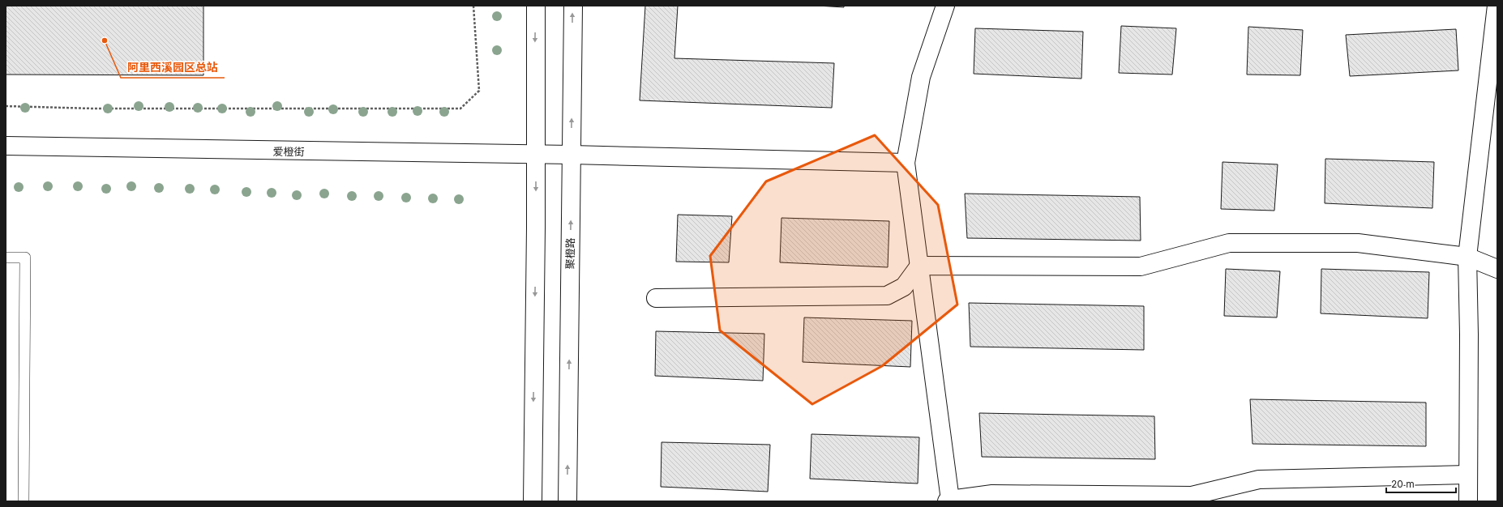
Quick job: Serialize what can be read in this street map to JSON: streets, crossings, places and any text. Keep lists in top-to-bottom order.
{
  "streets": {
    "street": ["爱橙街", "聚橙路"]
  },
  "crossings": [
    ["爱橙街", "聚橙路"]
  ],
  "places": ["阿里西溪园区总站"],
  "scale_bar": "20 m"
}
